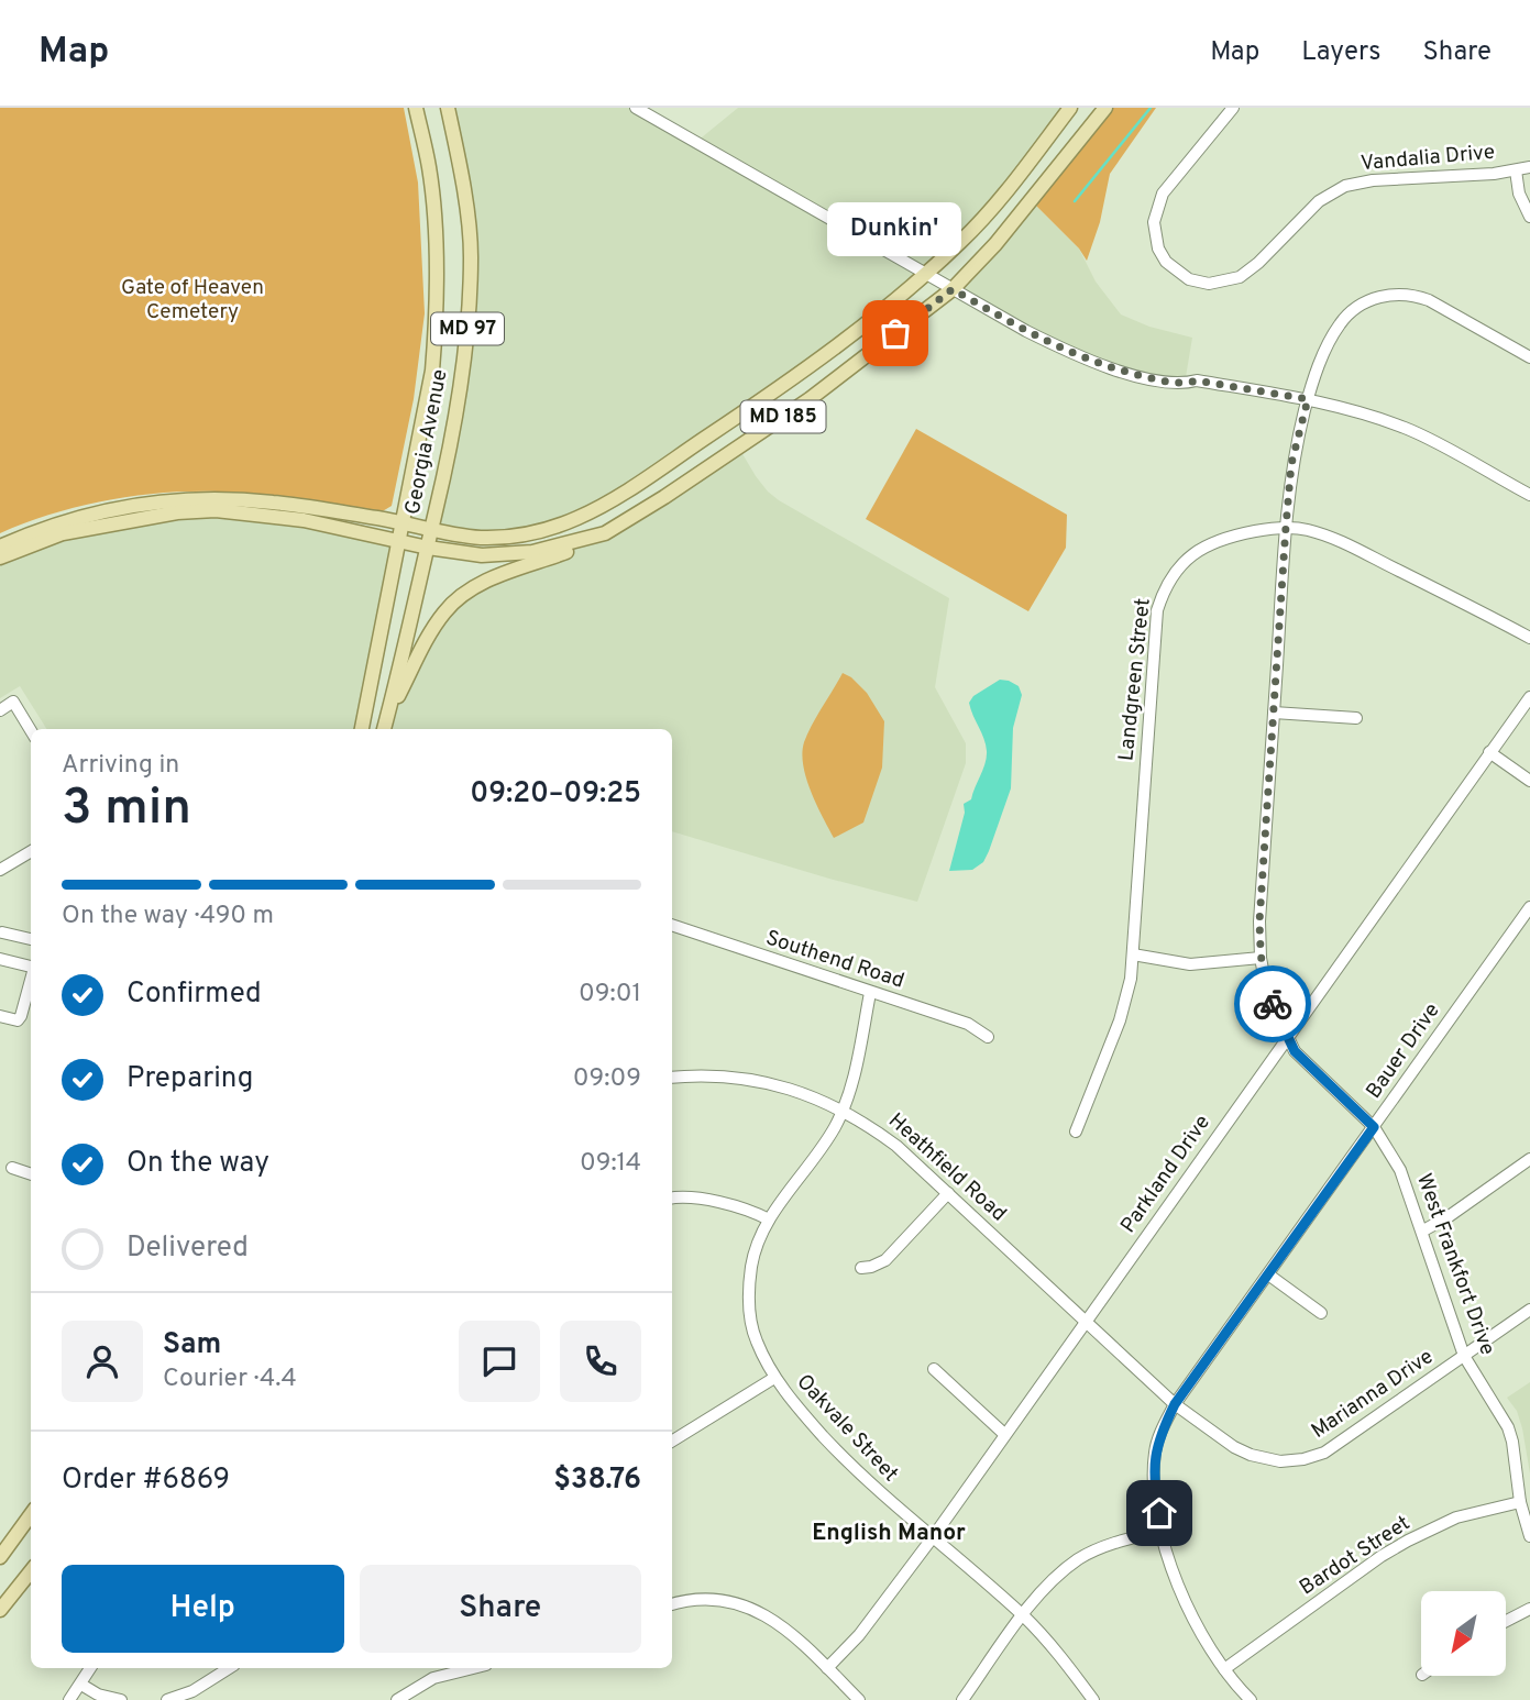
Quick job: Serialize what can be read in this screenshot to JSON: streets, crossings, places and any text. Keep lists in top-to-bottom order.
{
  "streets": {
    "main road": ["MD 97", "MD 185", "Georgia Avenue"],
    "street": [
      "Vandalia Drive",
      "Landgreen Street",
      "Southend Road",
      "Bauer Drive",
      "Heathfield Road",
      "Parkland Drive",
      "West Frankfort Drive",
      "Marianna Drive",
      "Oakvale Street",
      "Bardot Street"
    ]
  },
  "crossings": [
    ["MD 185", "Georgia Avenue"],
    ["Landgreen Street", "West Frankfort Drive"],
    ["Southend Road", "Oakvale Street"],
    ["Bauer Drive", "West Frankfort Drive"],
    ["Bauer Drive", "Marianna Drive"],
    ["Bauer Drive", "Bardot Street"],
    ["Heathfield Road", "Parkland Drive"],
    ["Heathfield Road", "Marianna Drive"],
    ["Heathfield Road", "Oakvale Street"],
    ["Parkland Drive", "West Frankfort Drive"],
    ["Parkland Drive", "Marianna Drive"],
    ["Parkland Drive", "Oakvale Street"],
    ["West Frankfort Drive", "Marianna Drive"],
    ["West Frankfort Drive", "Bardot Street"]
  ],
  "districts": ["English Manor"],
  "parks": ["Gate of Heaven Cemetery"],
  "places": ["Dunkin'"],
  "north": "bottom left",
  "page": {
    "header": "Map",
    "nav": ["Map", "Layers", "Share"],
    "bubble": "Dunkin'",
    "heading": ["3 min", "Arriving in", "09:20–09:25"],
    "panel": [
      "Sam",
      "Courier · 4.4",
      "Order #6869",
      "$38.76"
    ],
    "bar": "On the way · 490 m",
    "list": [
      ["Confirmed", "09:01"],
      ["Preparing", "09:09"],
      ["On the way", "09:14"],
      "Delivered"
    ],
    "buttons": ["Help", "Share"]
  }
}
